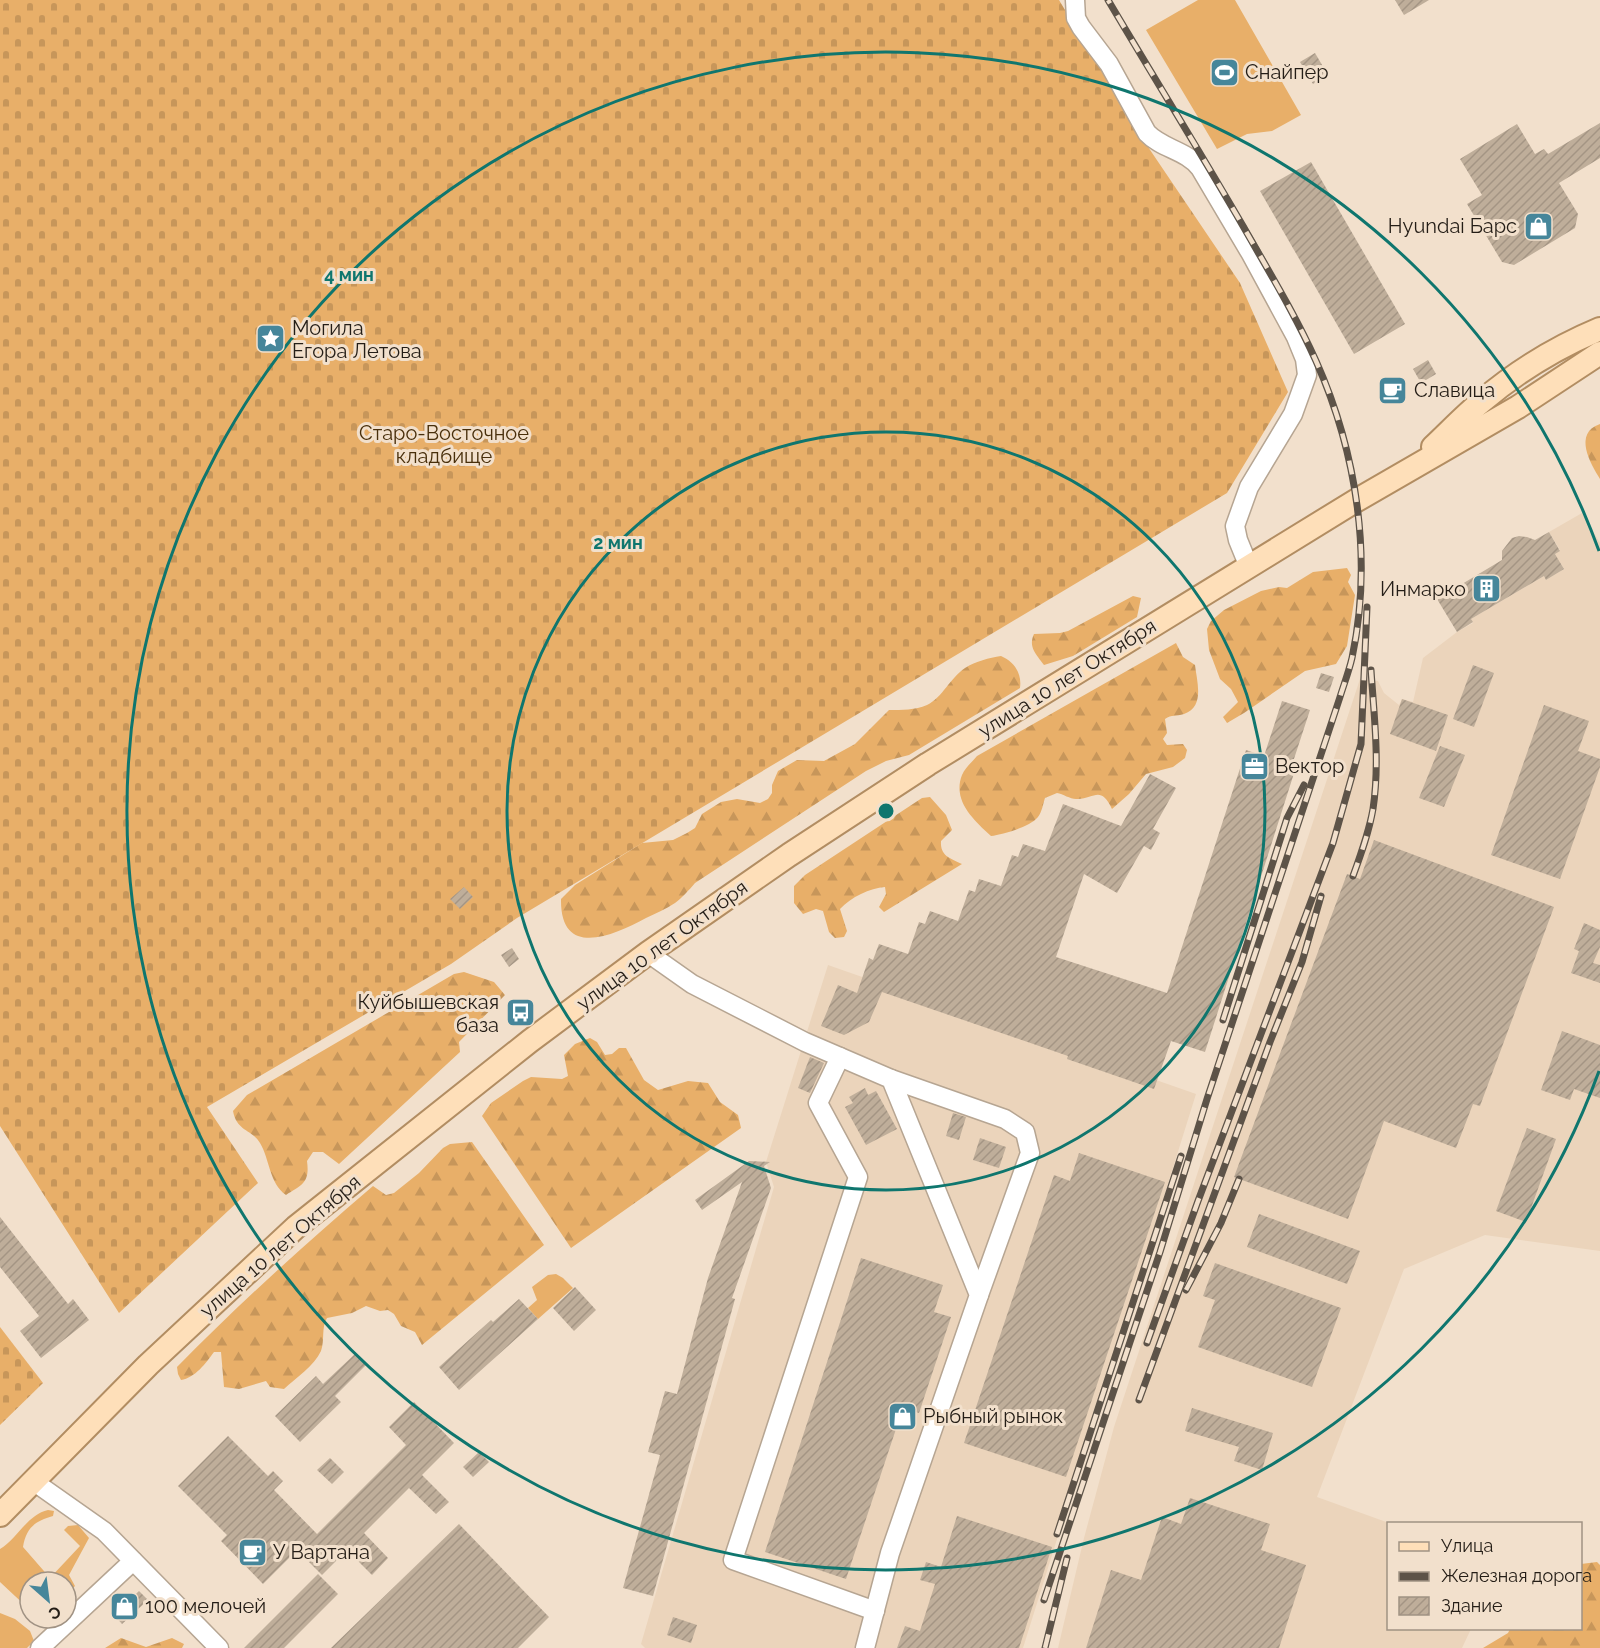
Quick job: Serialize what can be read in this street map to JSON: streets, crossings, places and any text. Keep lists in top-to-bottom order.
{
  "streets": {
    "main road": ["улица 10 лет Октября"]
  },
  "parks": ["Старо-Восточное кладбище"],
  "places": {
    "sports": ["Снайпер"],
    "shop": ["Hyundai Барс", "Рыбный рынок", "100 мелочей"],
    "place": ["Могила Егора Летова"],
    "cafe": ["Славица", "У Вартана"],
    "building": ["Инмарко"],
    "office": ["Вектор"],
    "bus stop": ["Куйбышевская база"]
  },
  "legend": ["Улица", "Железная дорога", "Здание"],
  "north": "bottom right",
  "rings": ["4 мин", "2 мин"]
}
